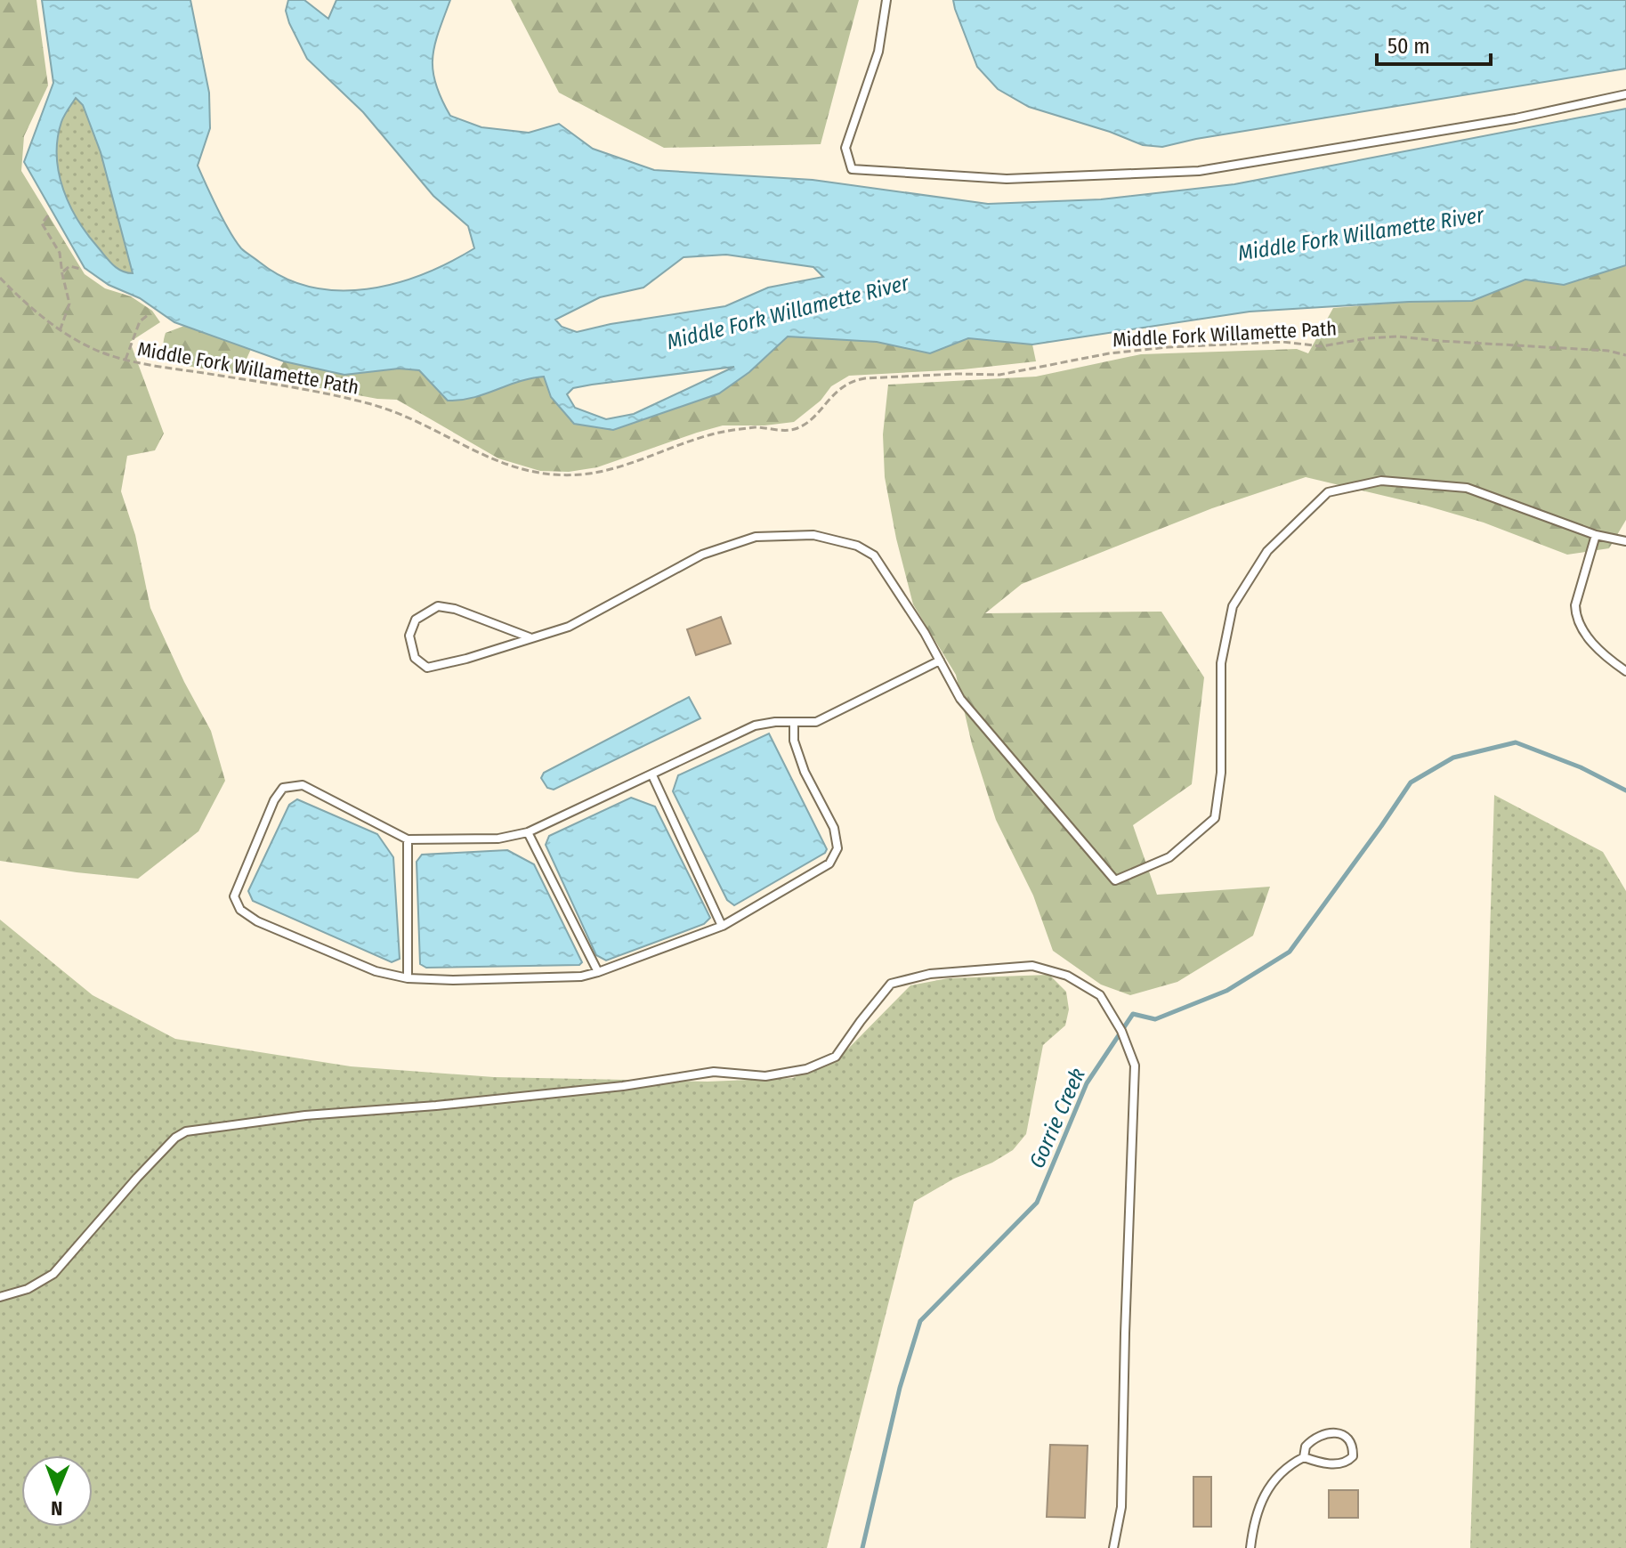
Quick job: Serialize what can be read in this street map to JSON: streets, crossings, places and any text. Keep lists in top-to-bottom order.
{
  "streets": {
    "path": ["Middle Fork Willamette Path"]
  },
  "water": ["Middle Fork Willamette River", "Gorrie Creek"],
  "scale_bar": "50 m",
  "north": "bottom"
}
